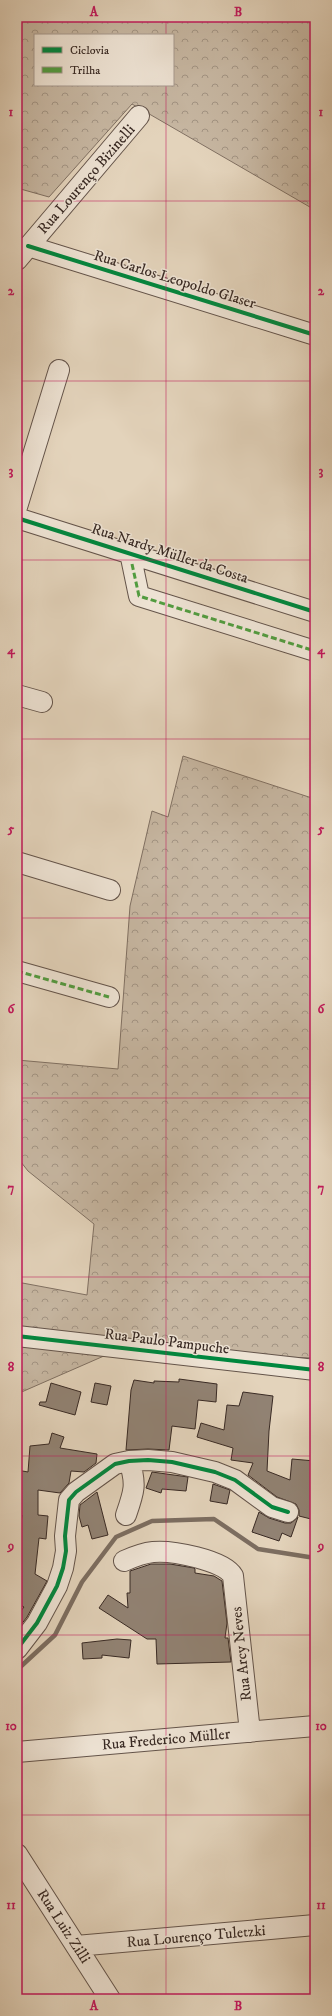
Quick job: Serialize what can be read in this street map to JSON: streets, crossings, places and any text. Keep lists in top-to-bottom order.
{
  "streets": {
    "street": [
      "Rua Lourenço Bizinelli",
      "Rua Carlos Leopoldo Glaser",
      "Rua Nardy Müller da Costa",
      "Rua Paulo Pampuche",
      "Rua Arcy Neves",
      "Rua Frederico Müller",
      "Rua Luiz Zilli",
      "Rua Lourenço Tuletzki"
    ]
  },
  "crossings": [
    ["Rua Lourenço Bizinelli", "Rua Carlos Leopoldo Glaser"],
    ["Rua Arcy Neves", "Rua Frederico Müller"],
    ["Rua Luiz Zilli", "Rua Lourenço Tuletzki"]
  ],
  "legend": ["Ciclovia", "Trilha"],
  "grid": {
    "columns": ["A", "B"],
    "rows": [
      "1",
      "2",
      "3",
      "4",
      "5",
      "6",
      "7",
      "8",
      "9",
      "10",
      "11"
    ]
  }
}
